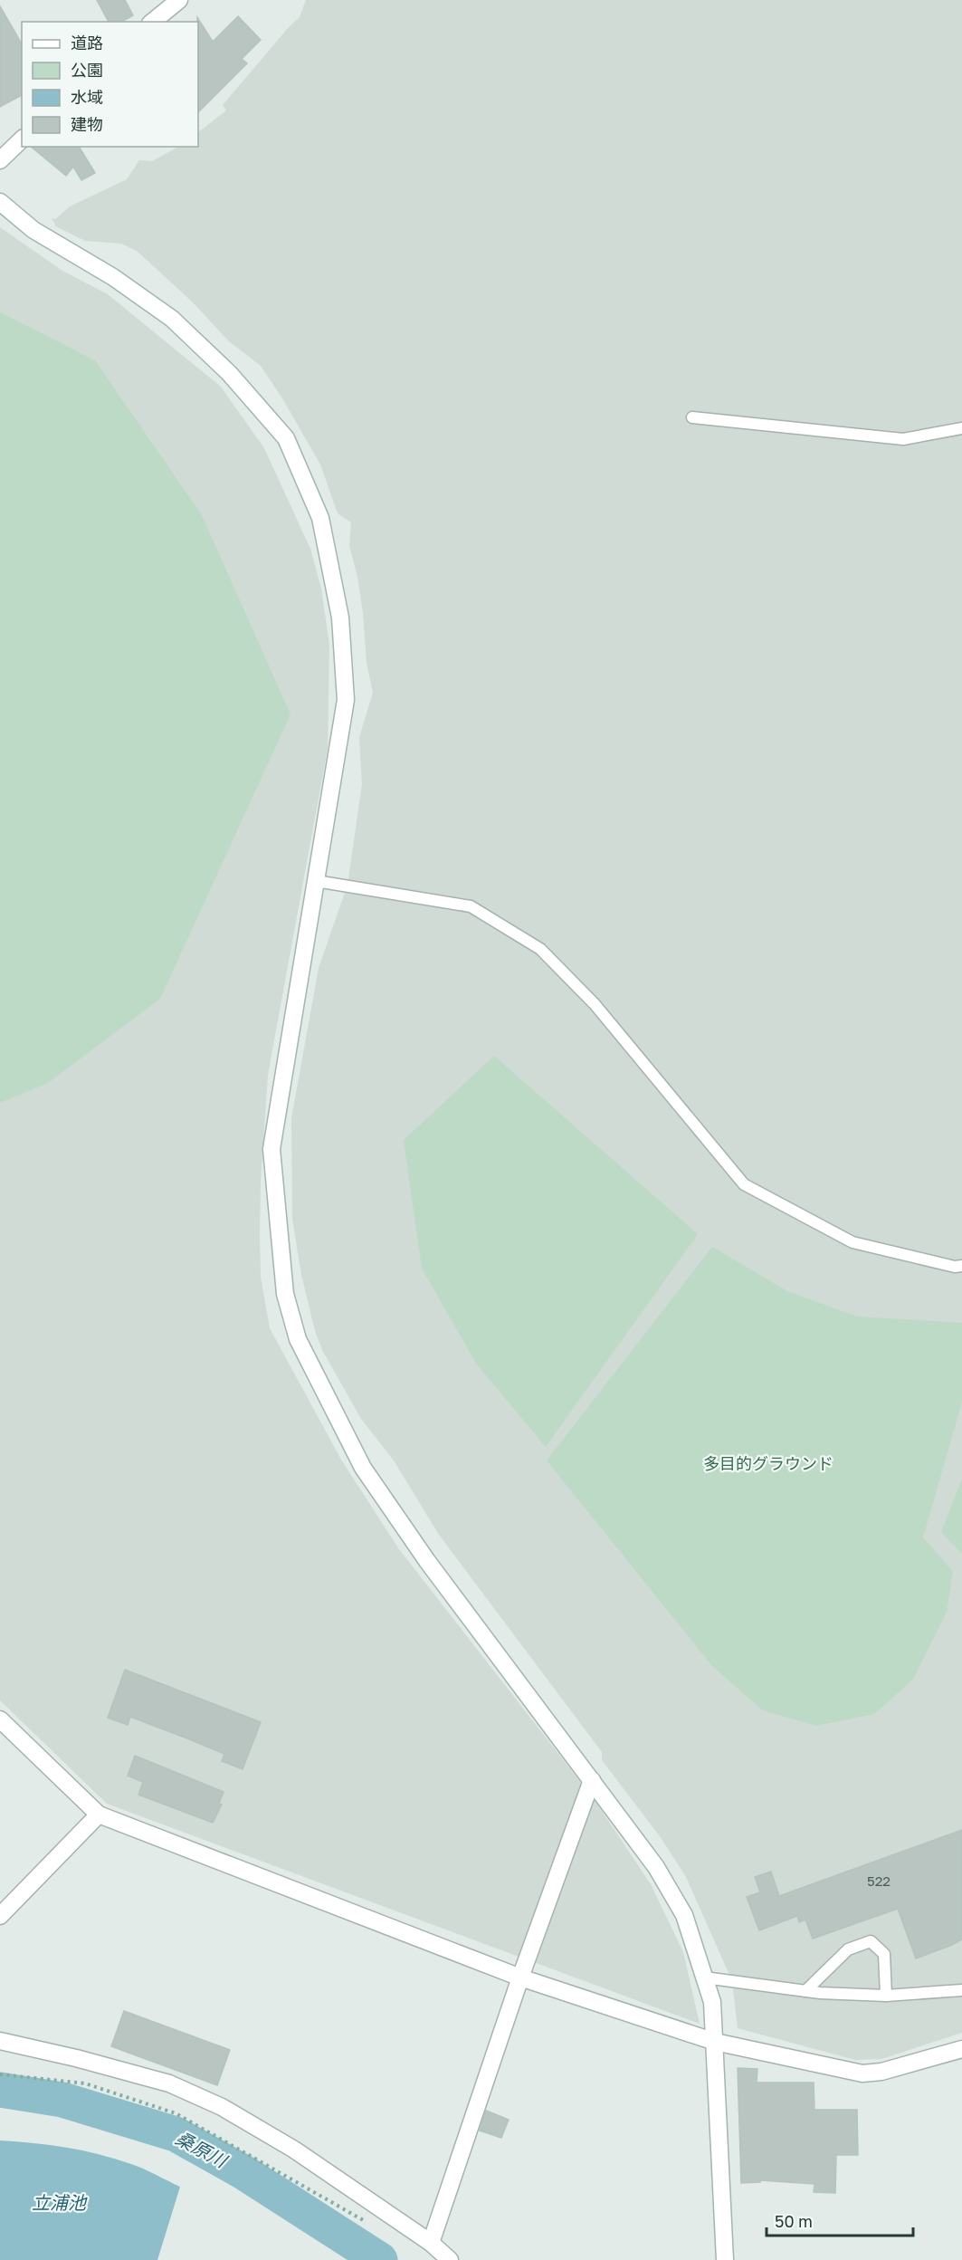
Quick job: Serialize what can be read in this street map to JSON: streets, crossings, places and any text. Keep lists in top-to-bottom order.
{
  "water": ["桑原川", "立浦池"],
  "parks": ["多目的グラウンド"],
  "house_numbers": ["522"],
  "legend": [
    "道路",
    "公園",
    "水域",
    "建物"
  ],
  "scale_bar": "50 m"
}
